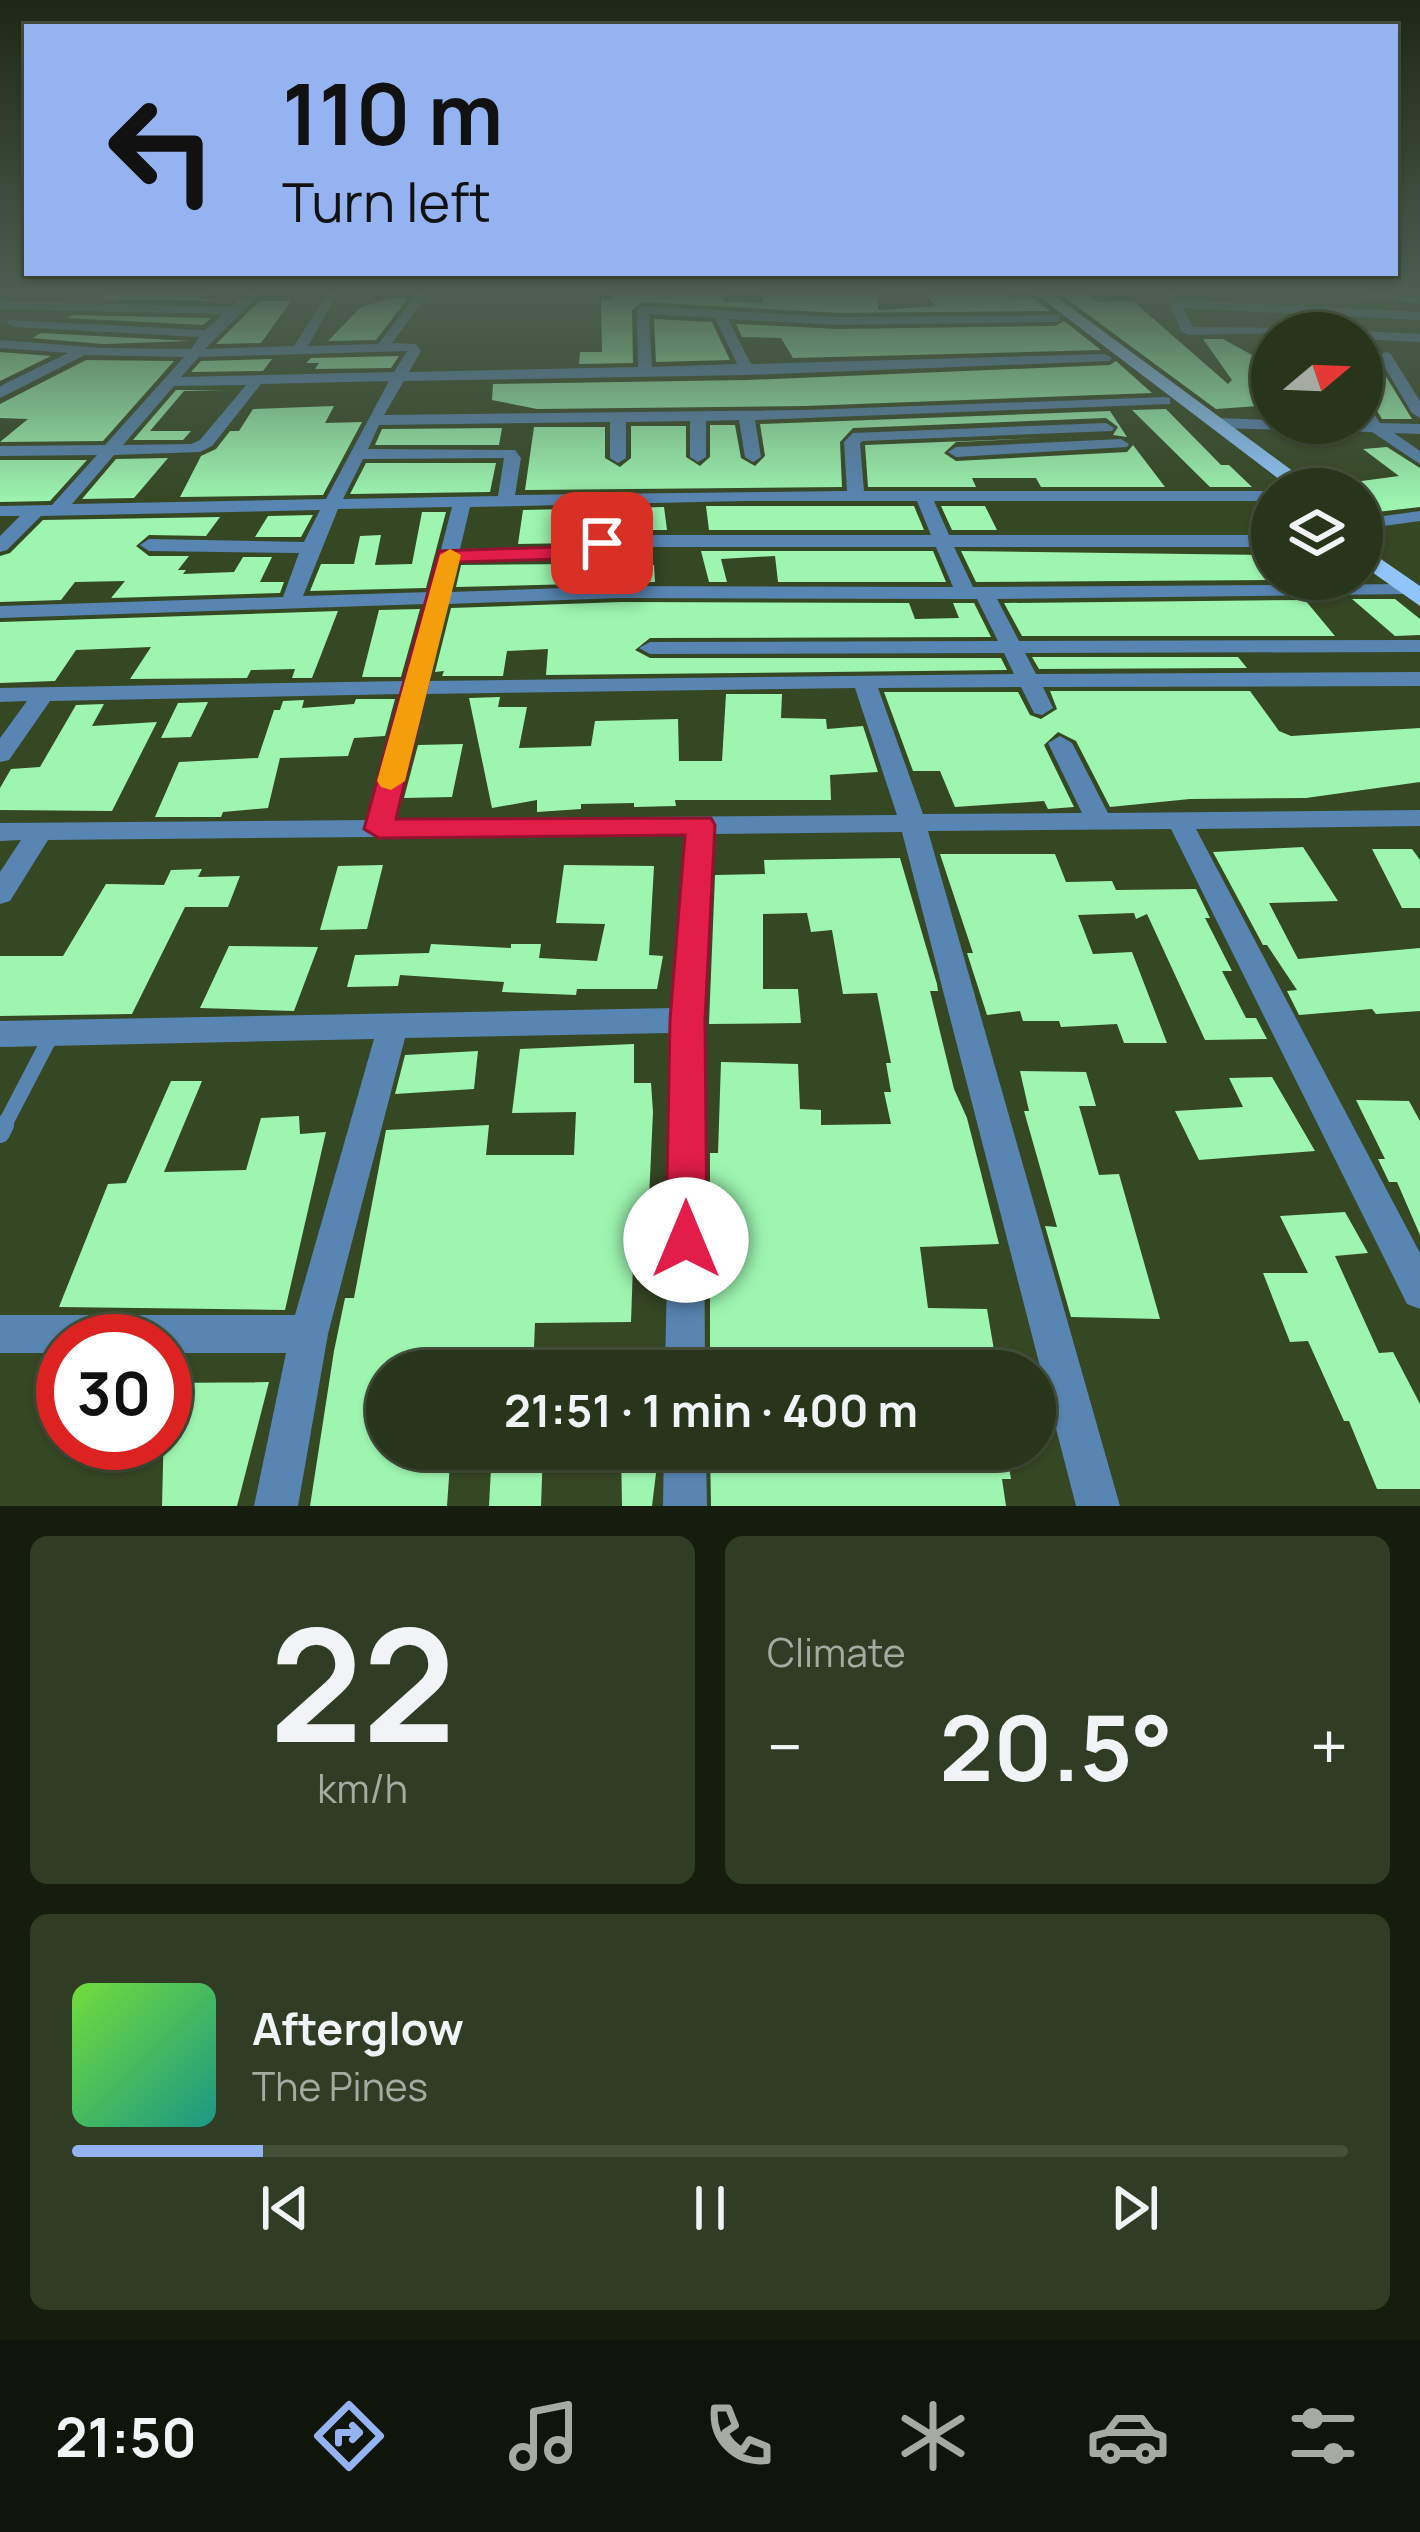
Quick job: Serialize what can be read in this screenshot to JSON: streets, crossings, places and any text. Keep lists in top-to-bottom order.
{
  "north": "right",
  "page": {
    "turn": ["110 m", "Turn left"],
    "limit": "30",
    "trip": "21:51 · 1 min · 400 m",
    "tile": [
      ["22", "km/h"],
      "Climate"
    ],
    "heat": ["−", "20.5°", "+"],
    "song": ["Afterglow", "The Pines"],
    "tabs": "21:50"
  }
}
